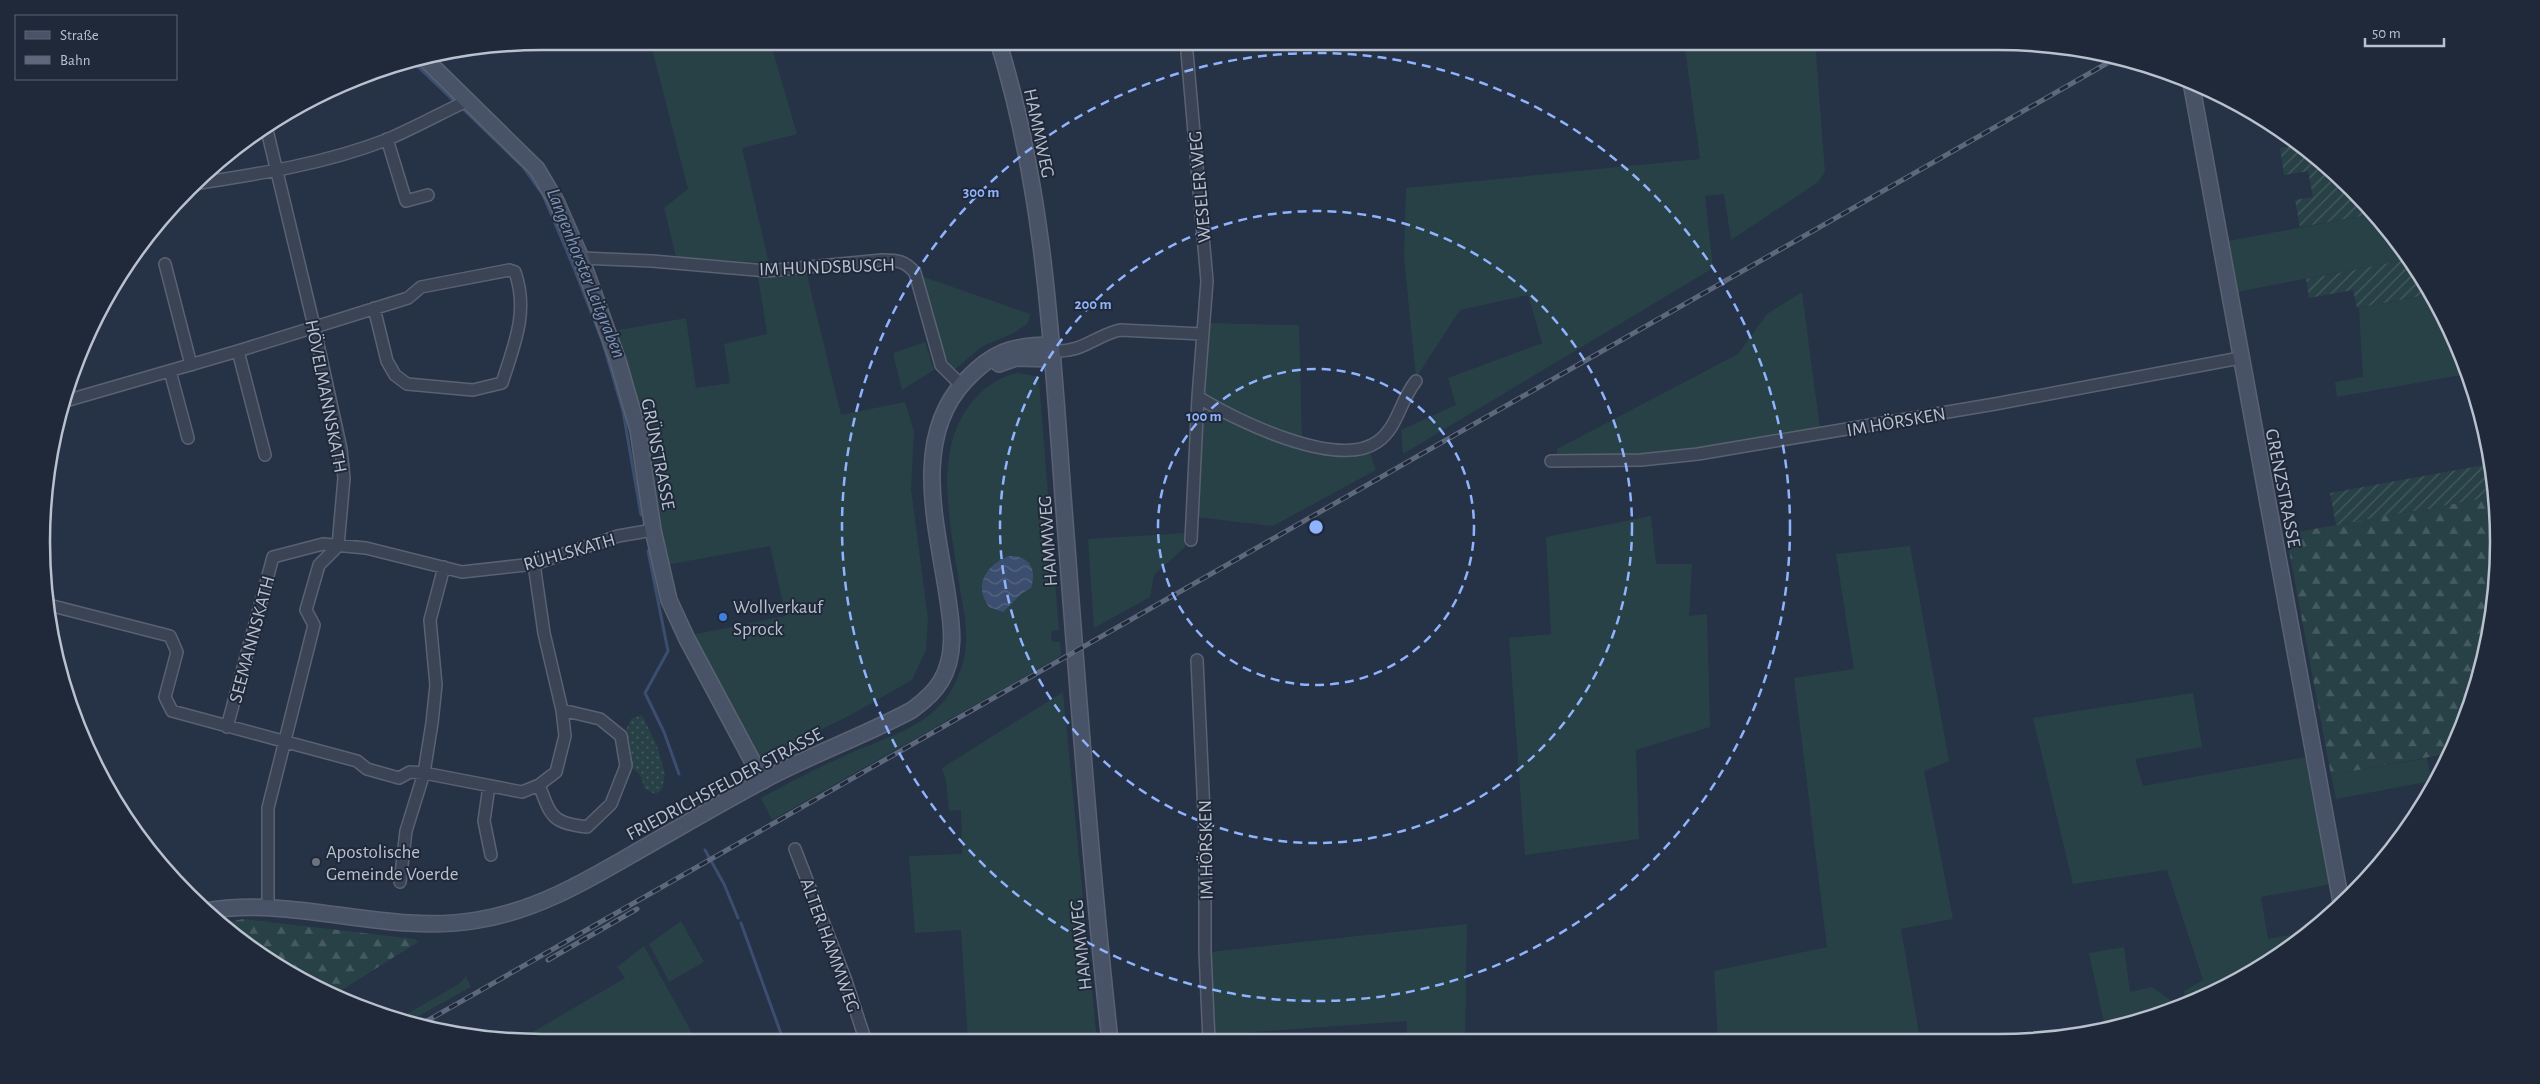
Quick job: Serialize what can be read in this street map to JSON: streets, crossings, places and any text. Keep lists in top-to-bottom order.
{
  "streets": {
    "main road": [
      "HAMMWEG",
      "GRÜNSTRASSE",
      "GRENZSTRASSE",
      "FRIEDRICHSFELDER STRASSE"
    ],
    "street": [
      "WESELER WEG",
      "IM HUNDSBUSCH",
      "HÖVELMANNSKATH",
      "IM HÖRSKEN",
      "RÜHLSKATH",
      "SEEMANNSKATH",
      "ALTER HAMMWEG"
    ]
  },
  "crossings": [
    ["IM HUNDSBUSCH", "GRÜNSTRASSE"],
    ["IM HUNDSBUSCH", "FRIEDRICHSFELDER STRASSE"],
    ["HÖVELMANNSKATH", "RÜHLSKATH"],
    ["HÖVELMANNSKATH", "SEEMANNSKATH"],
    ["IM HÖRSKEN", "GRENZSTRASSE"],
    ["GRÜNSTRASSE", "RÜHLSKATH"],
    ["GRÜNSTRASSE", "FRIEDRICHSFELDER STRASSE"],
    ["RÜHLSKATH", "SEEMANNSKATH"]
  ],
  "water": ["Langenhorster Leitgraben"],
  "places": ["Wollverkauf Sprock", "Apostolische Gemeinde Voerde"],
  "legend": ["Straße", "Bahn"],
  "scale_bar": "50 m",
  "rings": ["300 m", "200 m", "100 m"]
}
